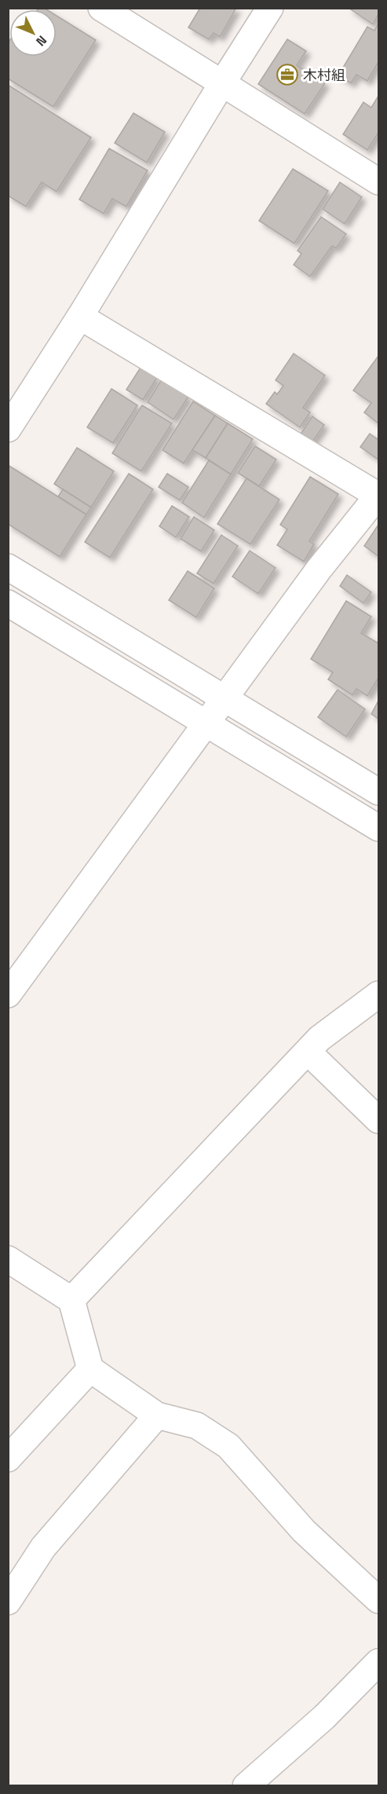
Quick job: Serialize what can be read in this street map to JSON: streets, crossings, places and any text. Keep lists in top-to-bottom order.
{
  "places": {
    "office": ["木村組"]
  },
  "north": "bottom right"
}
